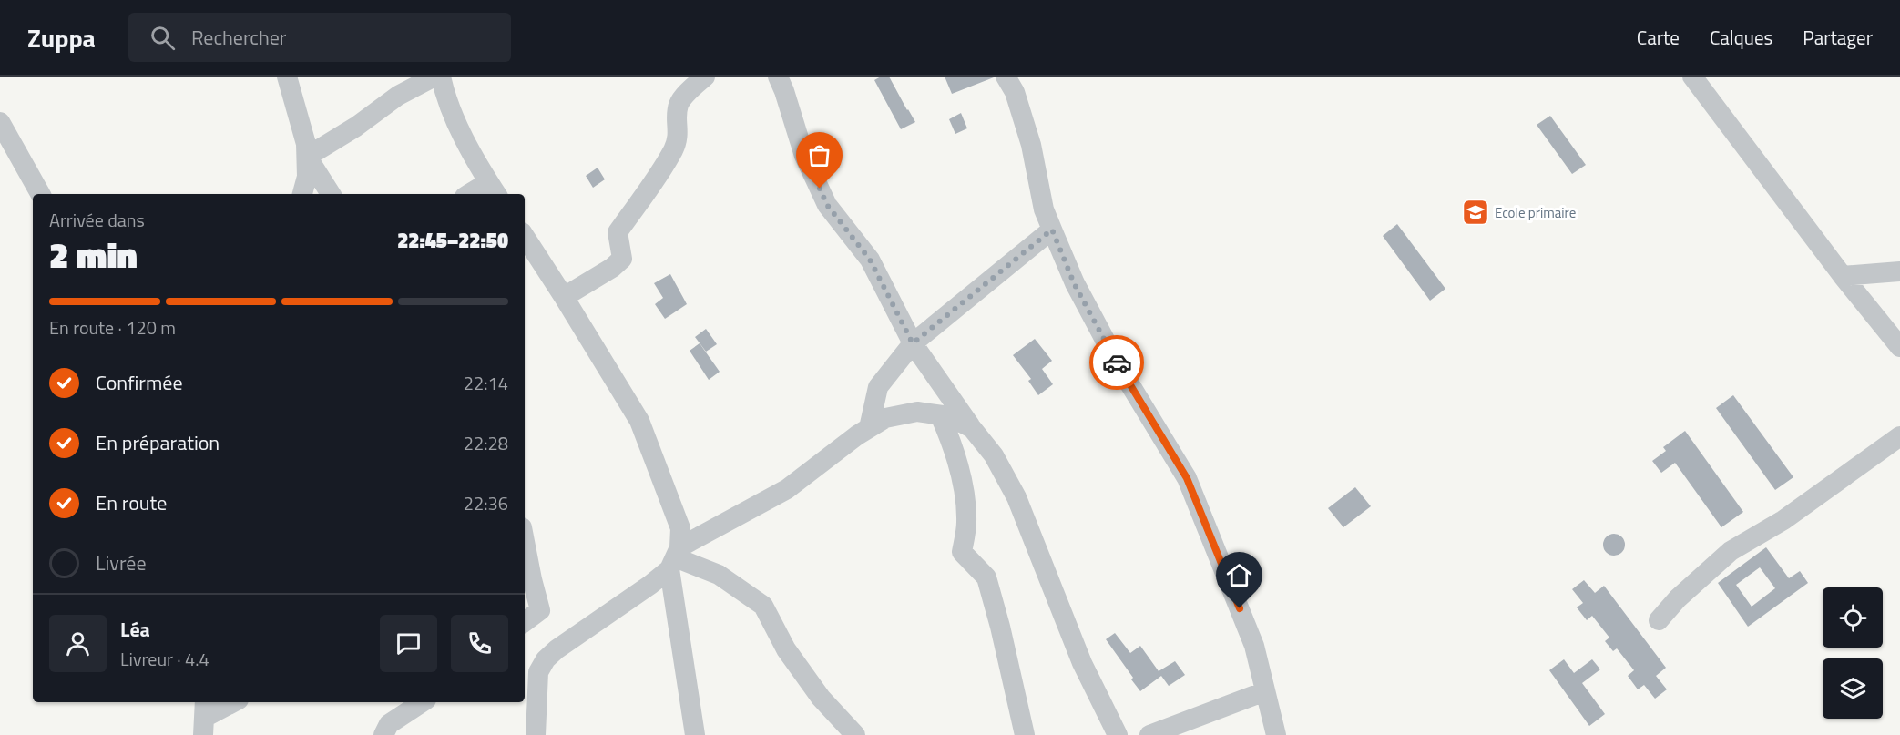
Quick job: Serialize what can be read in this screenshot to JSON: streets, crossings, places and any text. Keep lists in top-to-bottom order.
{
  "places": {
    "school or university": ["Ecole primaire"]
  },
  "page": {
    "header": "Zuppa",
    "search": "Rechercher",
    "nav": ["Carte", "Calques", "Partager"],
    "heading": ["2 min", "Arrivée dans", "22:45–22:50"],
    "panel": ["Léa", "Livreur · 4.4"],
    "bar": "En route · 120 m",
    "list": [
      ["Confirmée", "22:14"],
      ["En préparation", "22:28"],
      ["En route", "22:36"],
      "Livrée"
    ]
  }
}
